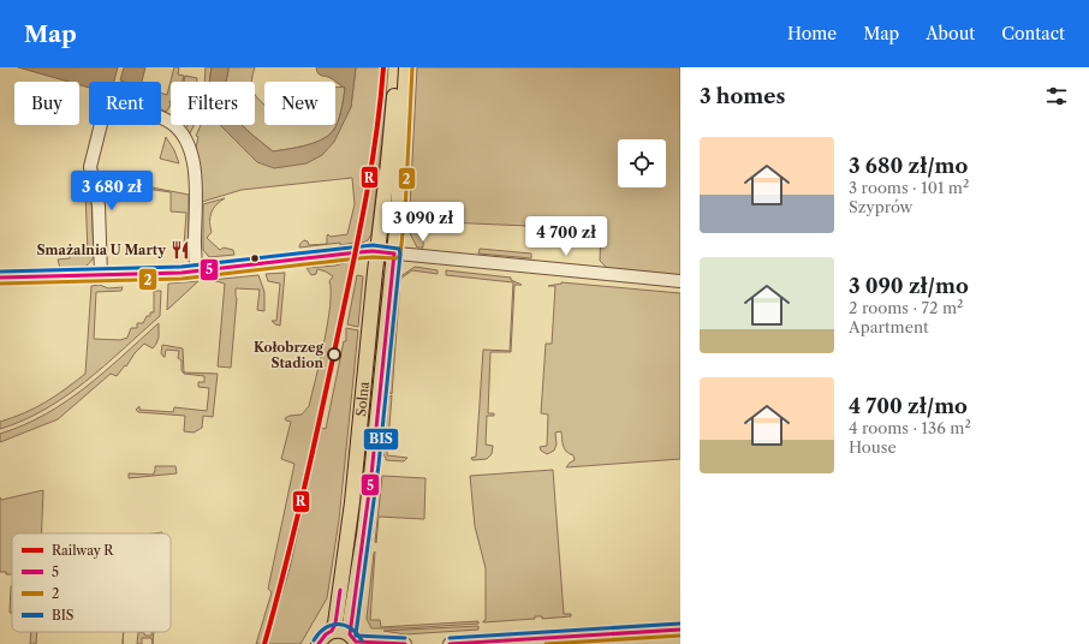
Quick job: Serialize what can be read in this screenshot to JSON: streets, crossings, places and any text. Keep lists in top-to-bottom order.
{
  "streets": {
    "main road": ["Solna"]
  },
  "places": {
    "restaurant": ["Smażalnia U Marty"],
    "other": ["Kołobrzeg Stadion"]
  },
  "lines": [
    "rail line R",
    "transit line 2",
    "transit line BIS",
    "transit line 5"
  ],
  "legend": [
    "Railway R",
    "5",
    "2",
    "BIS"
  ],
  "page": {
    "header": "Map",
    "nav": [
      "Home",
      "Map",
      "About",
      "Contact"
    ],
    "heading": "3 homes",
    "chip": [
      "Buy",
      "Rent",
      "Filters",
      "New"
    ],
    "list": [
      {
        "name": "3 680 zł/mo",
        "note": "3 rooms · 101 m² · Szyprów"
      },
      {
        "name": "3 090 zł/mo",
        "note": "2 rooms · 72 m² · Apartment"
      },
      {
        "name": "4 700 zł/mo",
        "note": "4 rooms · 136 m² · House"
      }
    ],
    "price": ["3 680 zł", "3 090 zł", "4 700 zł"]
  }
}
